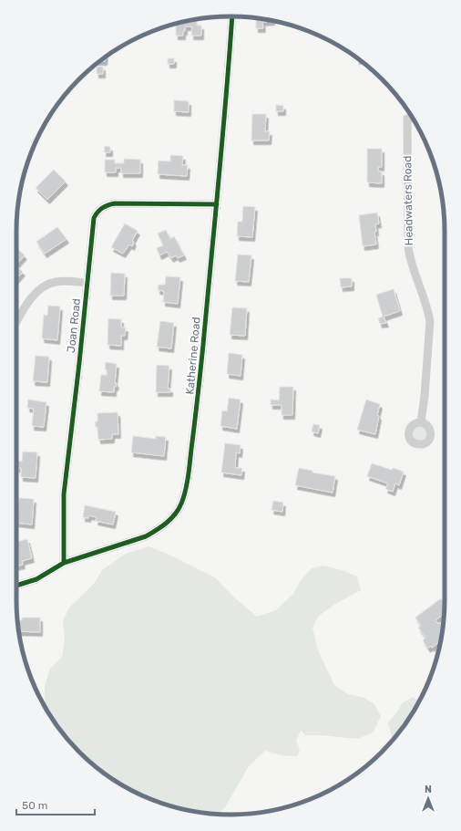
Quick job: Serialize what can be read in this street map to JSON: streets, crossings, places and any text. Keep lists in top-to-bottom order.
{
  "streets": {
    "street": ["Headwaters Road", "Joan Road", "Katherine Road"]
  },
  "crossings": [
    ["Joan Road", "Katherine Road"]
  ],
  "scale_bar": "50 m",
  "north": "top"
}
